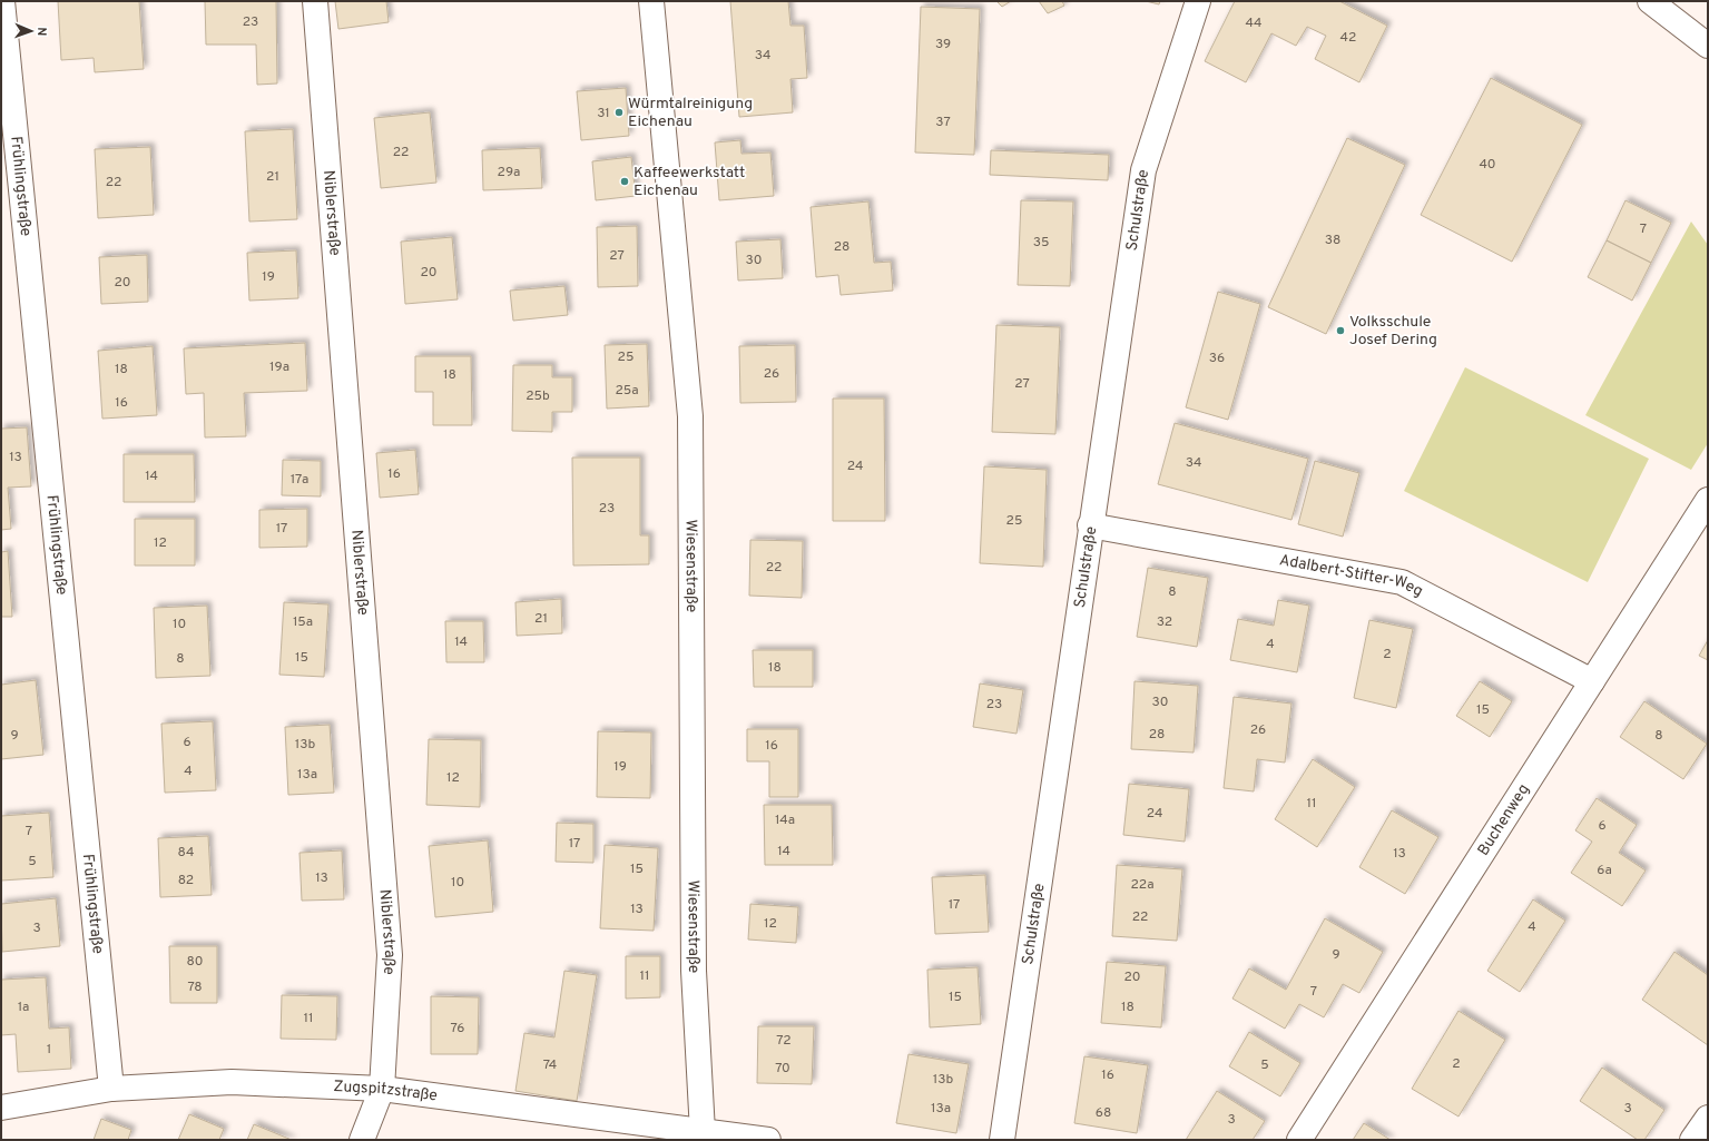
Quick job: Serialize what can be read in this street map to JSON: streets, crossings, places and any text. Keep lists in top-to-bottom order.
{
  "streets": {
    "street": [
      "Frühlingstraße",
      "Schulstraße",
      "Niblerstraße",
      "Wiesenstraße",
      "Adalbert-Stifter-Weg",
      "Buchenweg",
      "Zugspitzstraße"
    ]
  },
  "crossings": [
    ["Frühlingstraße", "Zugspitzstraße"],
    ["Schulstraße", "Adalbert-Stifter-Weg"],
    ["Niblerstraße", "Zugspitzstraße"],
    ["Wiesenstraße", "Zugspitzstraße"],
    ["Adalbert-Stifter-Weg", "Buchenweg"]
  ],
  "places": ["Würmtalreinigung Eichenau", "Kaffeewerkstatt Eichenau", "Volksschule Josef Dering"],
  "house_numbers": [
    "23",
    "44",
    "42",
    "39",
    "34",
    "31",
    "37",
    "22",
    "40",
    "29a",
    "21",
    "22",
    "7",
    "38",
    "35",
    "28",
    "27",
    "30",
    "20",
    "19",
    "20",
    "25",
    "36",
    "19a",
    "18",
    "26",
    "18",
    "27",
    "25a",
    "25b",
    "16",
    "13",
    "34",
    "24",
    "16",
    "14",
    "17a",
    "23",
    "25",
    "17",
    "12",
    "22",
    "8",
    "21",
    "15a",
    "32",
    "10",
    "14",
    "4",
    "2",
    "15",
    "8",
    "18",
    "30",
    "23",
    "15",
    "26",
    "28",
    "9",
    "8",
    "6",
    "13b",
    "16",
    "19",
    "4",
    "13a",
    "12",
    "11",
    "24",
    "14a",
    "6",
    "7",
    "17",
    "14",
    "84",
    "13",
    "5",
    "15",
    "6a",
    "13",
    "82",
    "10",
    "22a",
    "17",
    "13",
    "22",
    "12",
    "4",
    "3",
    "9",
    "80",
    "11",
    "20",
    "78",
    "7",
    "15",
    "1a",
    "18",
    "11",
    "76",
    "72",
    "1",
    "2",
    "74",
    "5",
    "70",
    "16",
    "13b",
    "13a",
    "3",
    "68",
    "3"
  ],
  "north": "right"
}
